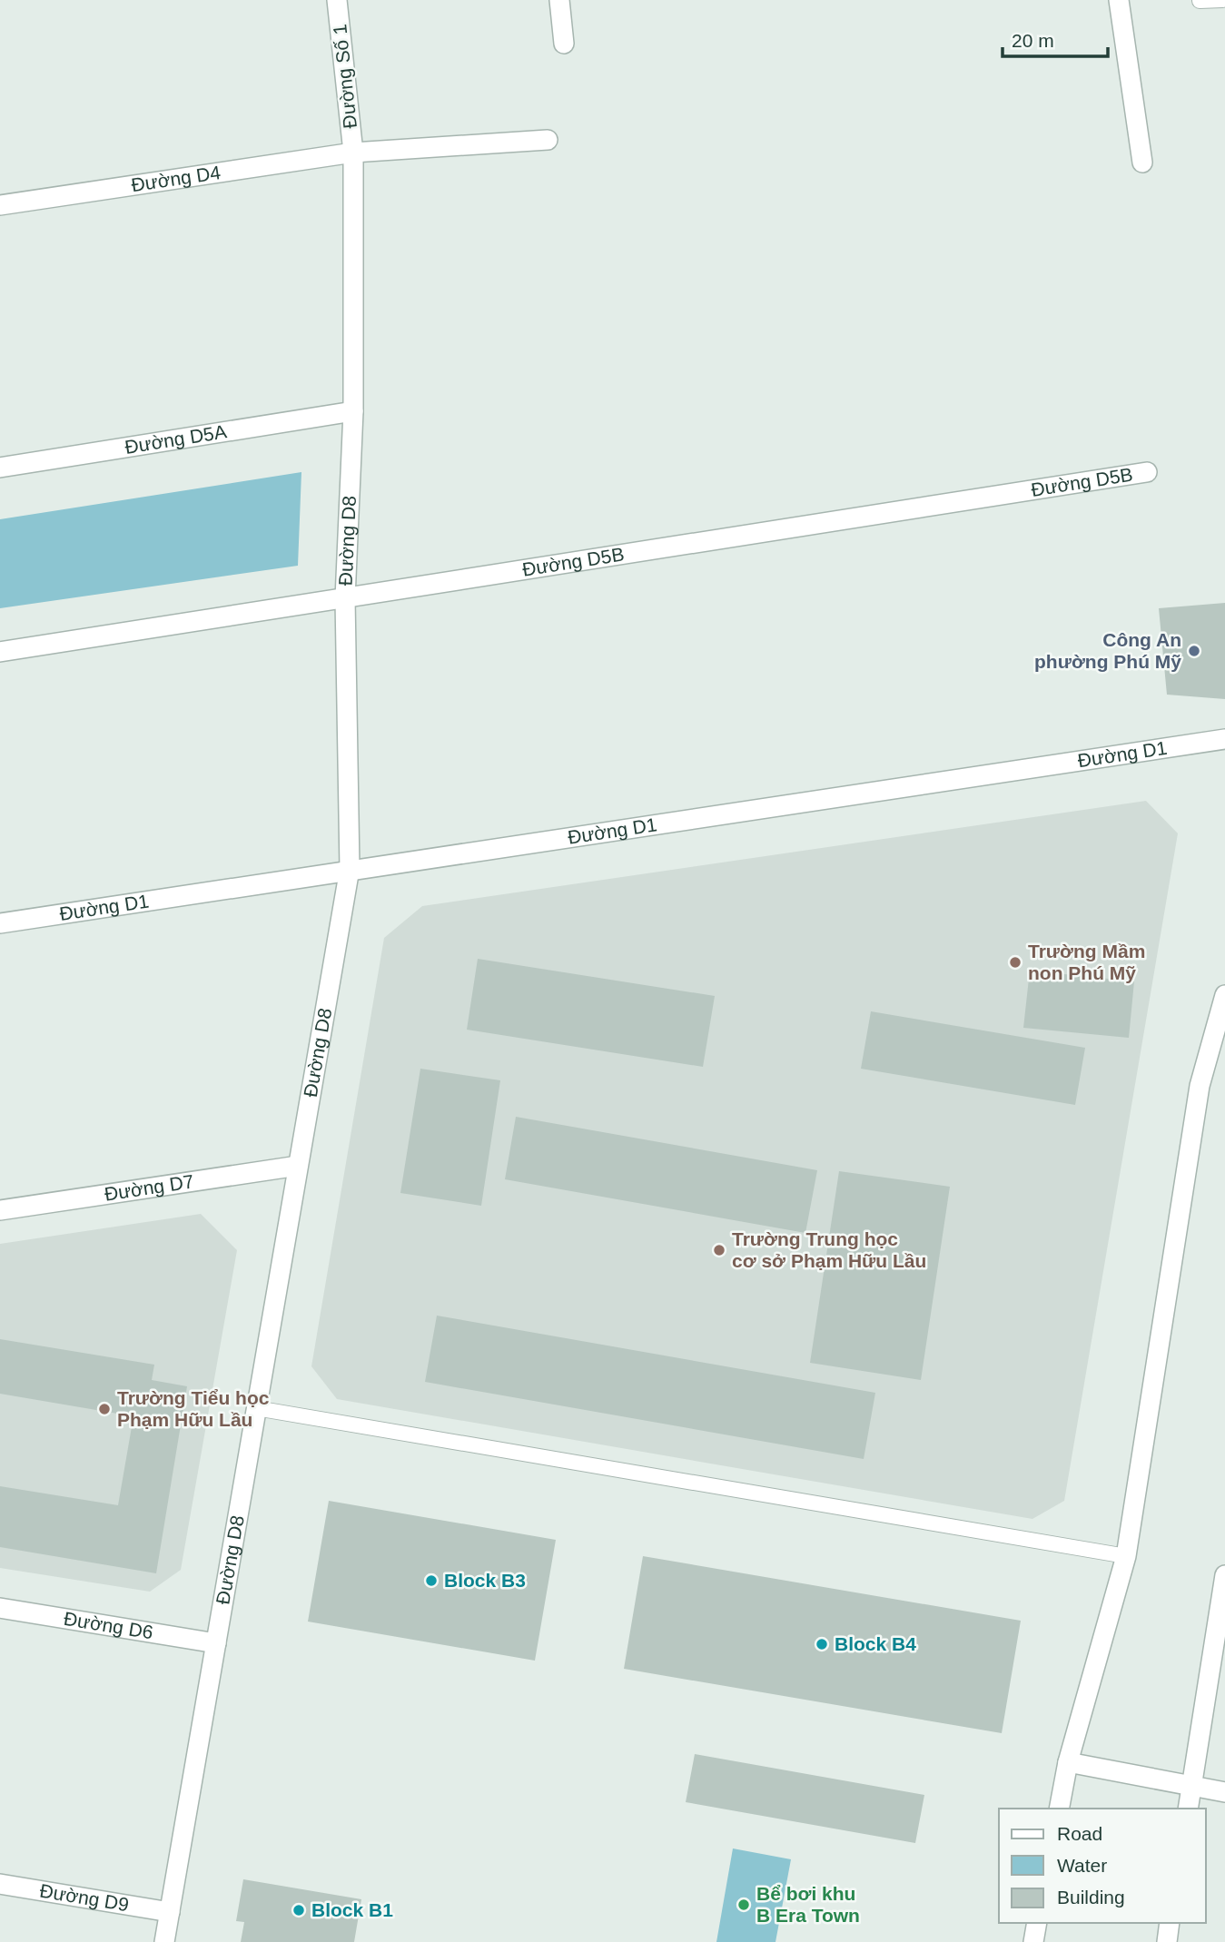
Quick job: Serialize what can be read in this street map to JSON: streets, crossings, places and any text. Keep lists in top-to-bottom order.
{
  "streets": {
    "street": [
      "Đường Số 1",
      "Đường D4",
      "Đường D5A",
      "Đường D5B",
      "Đường D8",
      "Đường D1",
      "Đường D7",
      "Đường D6",
      "Đường D9"
    ]
  },
  "crossings": [
    ["Đường Số 1", "Đường D4"],
    ["Đường Số 1", "Đường D8"],
    ["Đường D4", "Đường D8"],
    ["Đường D5A", "Đường D8"],
    ["Đường D5B", "Đường D8"],
    ["Đường D8", "Đường D1"],
    ["Đường D8", "Đường D7"],
    ["Đường D8", "Đường D6"],
    ["Đường D8", "Đường D9"]
  ],
  "places": [
    "Công An phường Phú Mỹ",
    "Trường Mầm non Phú Mỹ",
    "Trường Trung học cơ sở Phạm Hữu Lầu",
    "Trường Tiểu học Phạm Hữu Lầu",
    "Block B3",
    "Block B4",
    "Bể bơi khu B Era Town",
    "Block B1"
  ],
  "legend": ["Road", "Water", "Building"],
  "scale_bar": "20 m"
}
